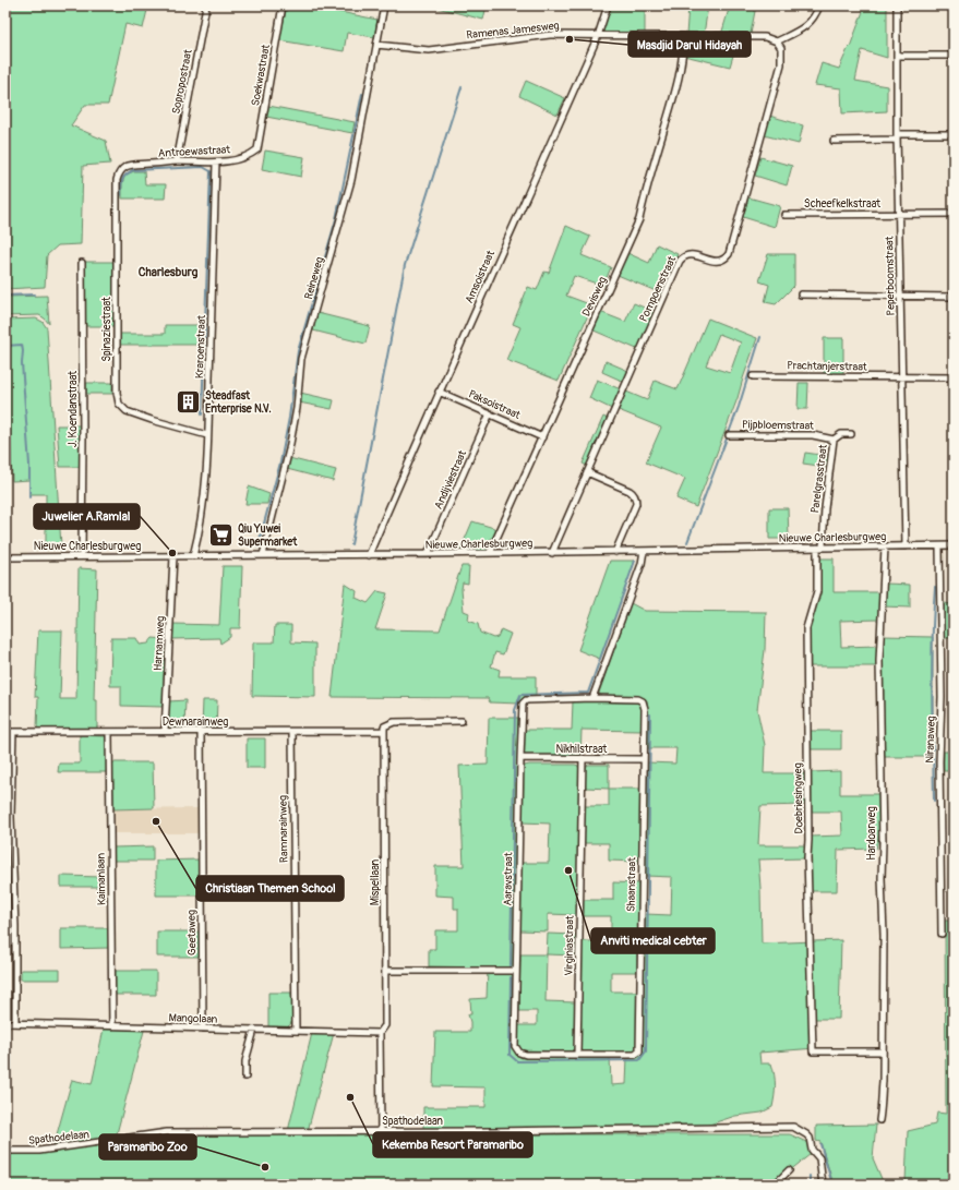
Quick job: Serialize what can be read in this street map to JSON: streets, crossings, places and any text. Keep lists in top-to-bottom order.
{
  "streets": {
    "street": [
      "Ramenas Jamesweg",
      "Soekwastraat",
      "Sopropostraat",
      "Antroewastraat",
      "Scheefkelkstraat",
      "Peperboomstraat",
      "Amsoistraat",
      "Reineweg",
      "Pompoenstraat",
      "Devisweg",
      "Spinaziestraat",
      "Kraroenstraat",
      "Prachtanjerstraat",
      "Paksoistraat",
      "J. Koendanstraat",
      "Pijpbloemstraat",
      "Parelgrasstraat",
      "Andijviestraat",
      "Nieuwe Charlesburgweg",
      "Harnamweg",
      "Dewnarainweg",
      "Niranaweg",
      "Nikhilstraat",
      "Doebriesingweg",
      "Ramnarainweg",
      "Hardoarweg",
      "Kaimanlaan",
      "Aaravstraat",
      "Mispellaan",
      "Shaanstraat",
      "Geetaweg",
      "Virginiastraat",
      "Mangolaan",
      "Spathodelaan"
    ]
  },
  "crossings": [
    ["Ramenas Jamesweg", "Amsoistraat"],
    ["Ramenas Jamesweg", "Reineweg"],
    ["Ramenas Jamesweg", "Pompoenstraat"],
    ["Ramenas Jamesweg", "Devisweg"],
    ["Soekwastraat", "Antroewastraat"],
    ["Sopropostraat", "Antroewastraat"],
    ["Antroewastraat", "Spinaziestraat"],
    ["Antroewastraat", "Kraroenstraat"],
    ["Scheefkelkstraat", "Peperboomstraat"],
    ["Peperboomstraat", "Prachtanjerstraat"],
    ["Peperboomstraat", "Nieuwe Charlesburgweg"],
    ["Amsoistraat", "Paksoistraat"],
    ["Amsoistraat", "Nieuwe Charlesburgweg"],
    ["Reineweg", "Nieuwe Charlesburgweg"],
    ["Pompoenstraat", "Nieuwe Charlesburgweg"],
    ["Devisweg", "Paksoistraat"],
    ["Devisweg", "Nieuwe Charlesburgweg"],
    ["Spinaziestraat", "Kraroenstraat"],
    ["Kraroenstraat", "Nieuwe Charlesburgweg"],
    ["Paksoistraat", "Andijviestraat"],
    ["J. Koendanstraat", "Nieuwe Charlesburgweg"],
    ["Pijpbloemstraat", "Parelgrasstraat"],
    ["Parelgrasstraat", "Nieuwe Charlesburgweg"],
    ["Parelgrasstraat", "Doebriesingweg"],
    ["Andijviestraat", "Nieuwe Charlesburgweg"],
    ["Nieuwe Charlesburgweg", "Harnamweg"],
    ["Nieuwe Charlesburgweg", "Niranaweg"],
    ["Nieuwe Charlesburgweg", "Doebriesingweg"],
    ["Nieuwe Charlesburgweg", "Hardoarweg"],
    ["Harnamweg", "Dewnarainweg"],
    ["Dewnarainweg", "Ramnarainweg"],
    ["Dewnarainweg", "Kaimanlaan"],
    ["Dewnarainweg", "Mispellaan"],
    ["Dewnarainweg", "Geetaweg"],
    ["Nikhilstraat", "Aaravstraat"],
    ["Nikhilstraat", "Shaanstraat"],
    ["Nikhilstraat", "Virginiastraat"],
    ["Doebriesingweg", "Hardoarweg"],
    ["Ramnarainweg", "Mangolaan"],
    ["Kaimanlaan", "Mangolaan"],
    ["Aaravstraat", "Shaanstraat"],
    ["Mispellaan", "Mangolaan"],
    ["Mispellaan", "Spathodelaan"],
    ["Shaanstraat", "Virginiastraat"],
    ["Geetaweg", "Mangolaan"]
  ],
  "districts": ["Charlesburg"],
  "places": {
    "other": [
      "Masdjid Darul Hidayah",
      "Juwelier A.Ramlal",
      "Christiaan Themen School",
      "Anviti medical cebter",
      "Kekemba Resort Paramaribo",
      "Paramaribo Zoo"
    ],
    "building": ["Steadfast Enterprise N.V."],
    "supermarket": ["Qiu Yuwei Supermarket"]
  }
}
